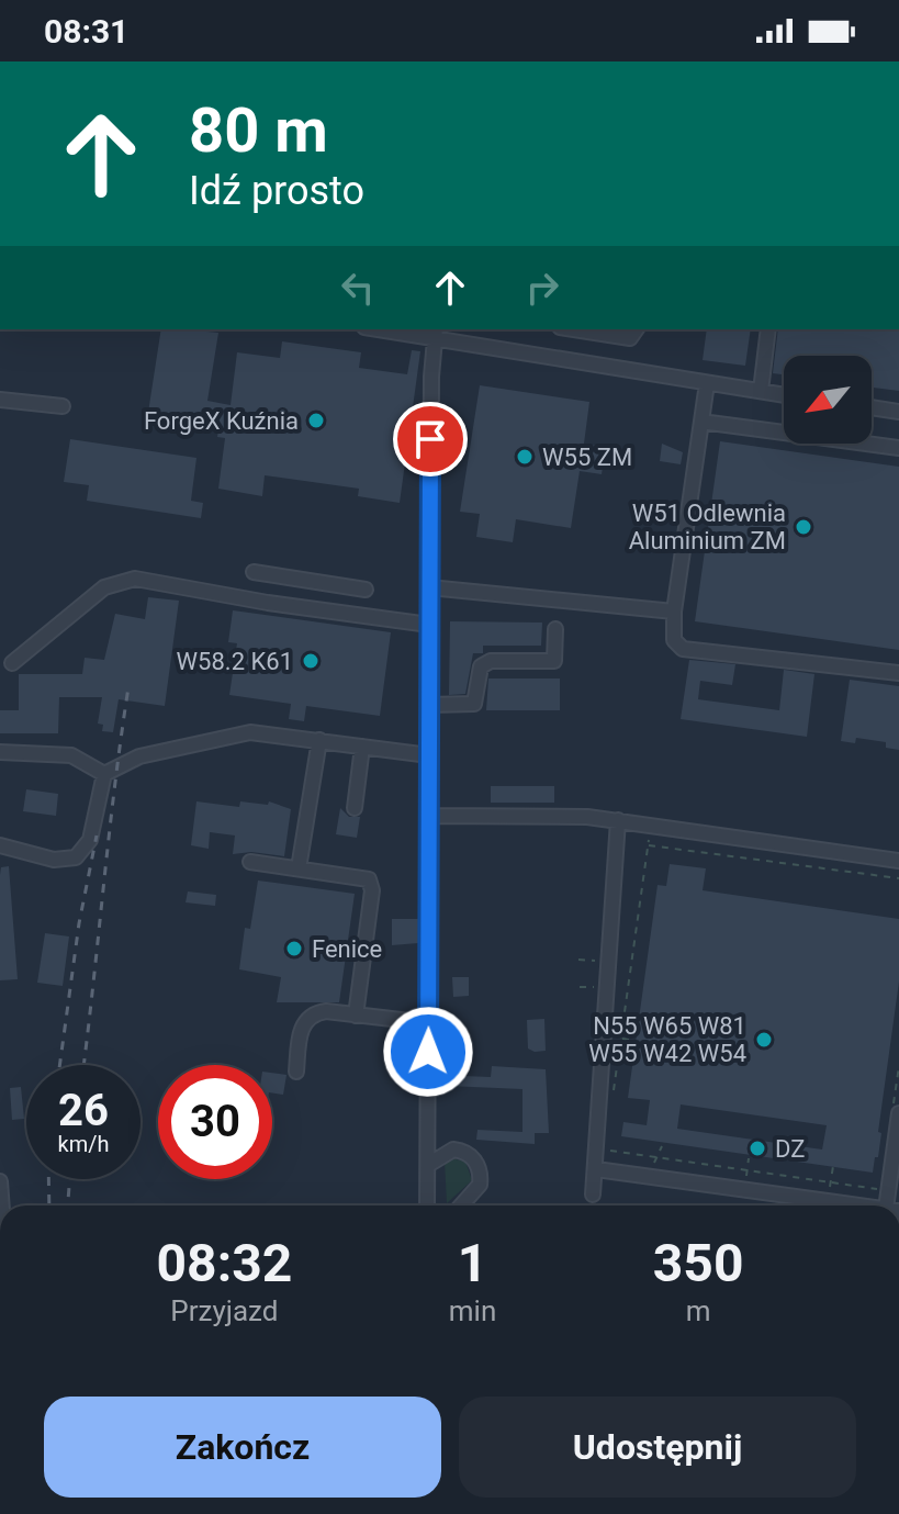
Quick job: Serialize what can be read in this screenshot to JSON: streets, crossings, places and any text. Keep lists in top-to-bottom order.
{
  "places": [
    "ForgeX Kuźnia",
    "W55 ZM",
    "W51 Odlewnia Aluminium ZM",
    "W58.2 K61",
    "Fenice",
    "N55 W65 W81 W55 W42 W54",
    "DZ"
  ],
  "north": "bottom left",
  "page": {
    "status": "08:31",
    "turn": ["80 m", "Idź prosto"],
    "speed": "26 km/h",
    "limit": "30",
    "eta": [
      "08:32",
      "Przyjazd",
      "1",
      "min",
      "350",
      "m"
    ],
    "buttons": ["Zakończ", "Udostępnij"]
  }
}
